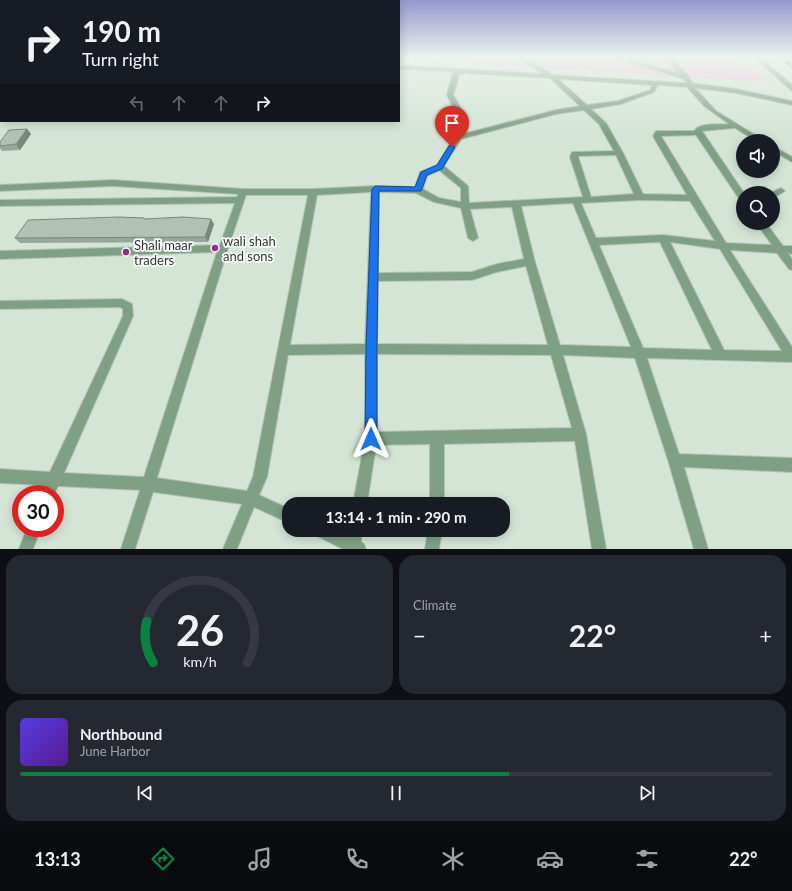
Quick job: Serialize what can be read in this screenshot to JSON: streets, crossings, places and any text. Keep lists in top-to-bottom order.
{
  "places": ["wali shah and sons", "Shali maar traders"],
  "page": {
    "turn": ["190 m", "Turn right"],
    "limit": "30",
    "trip": "13:14 · 1 min · 290 m",
    "tile": "Climate",
    "heat": ["−", "22°", "+"],
    "song": ["Northbound", "June Harbor"],
    "tabs": ["13:13", "22°"],
    "gauge": ["26", "km/h"]
  }
}
